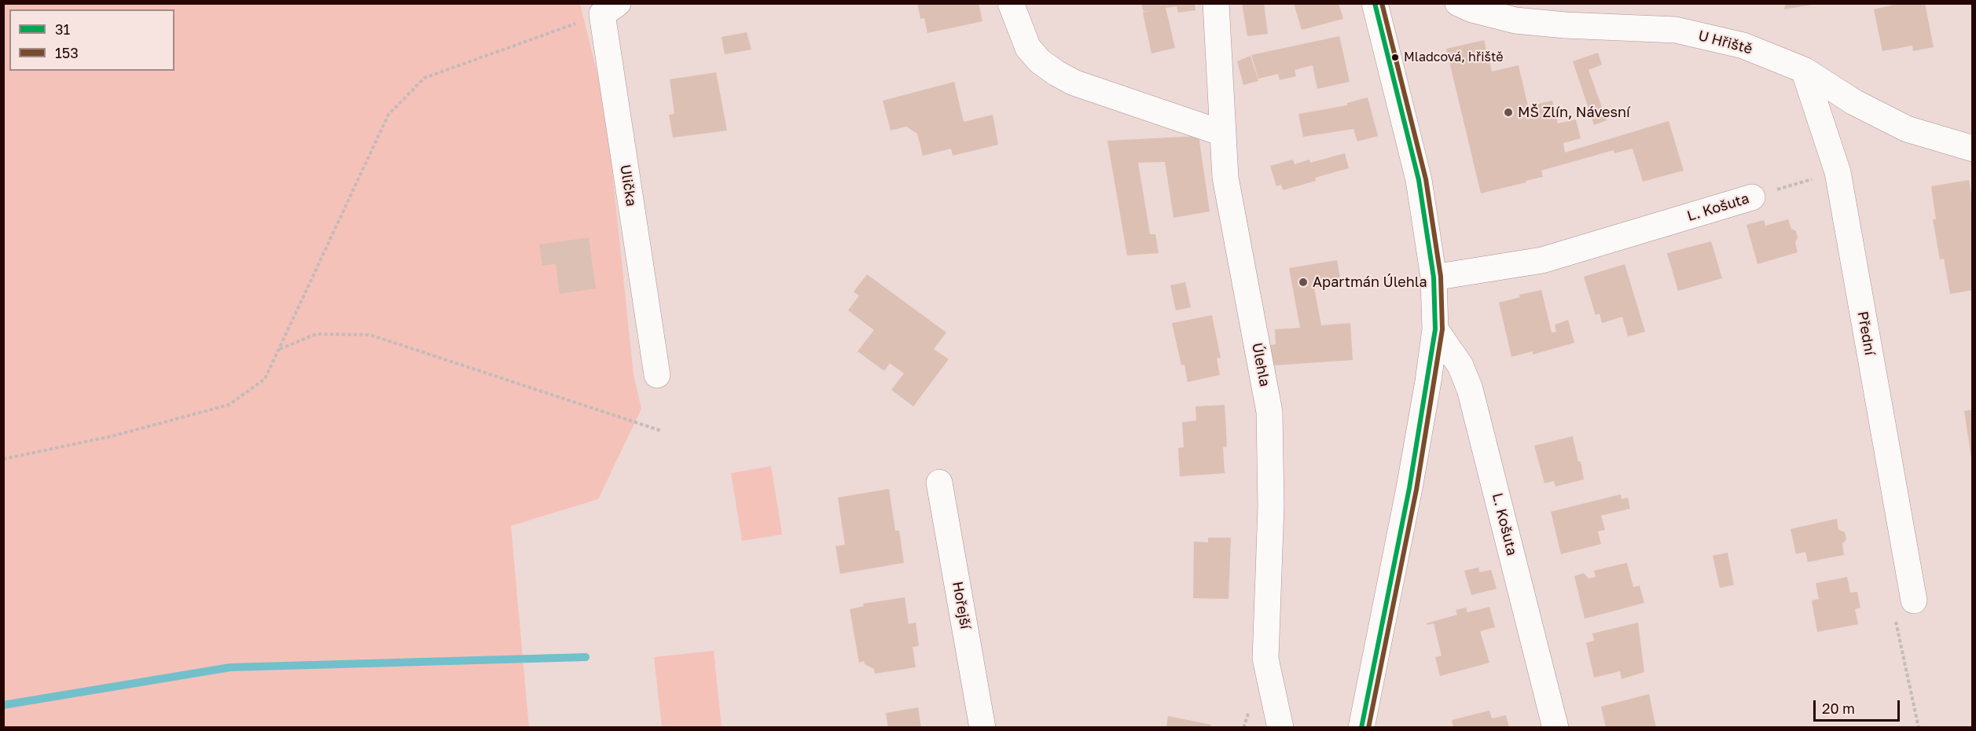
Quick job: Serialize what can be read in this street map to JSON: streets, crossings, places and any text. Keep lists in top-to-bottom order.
{
  "streets": {
    "street": [
      "U Hřiště",
      "Ulička",
      "L. Košuta",
      "Přední",
      "Úlehla",
      "Hořejší"
    ]
  },
  "crossings": [
    ["U Hřiště", "Přední"],
    ["L. Košuta", "Přední"]
  ],
  "places": ["Mladcová, hřiště", "MŠ Zlín, Návesní", "Apartmán Úlehla"],
  "lines": ["transit line 31", "transit line 153"],
  "legend": ["31", "153"],
  "scale_bar": "20 m"
}
